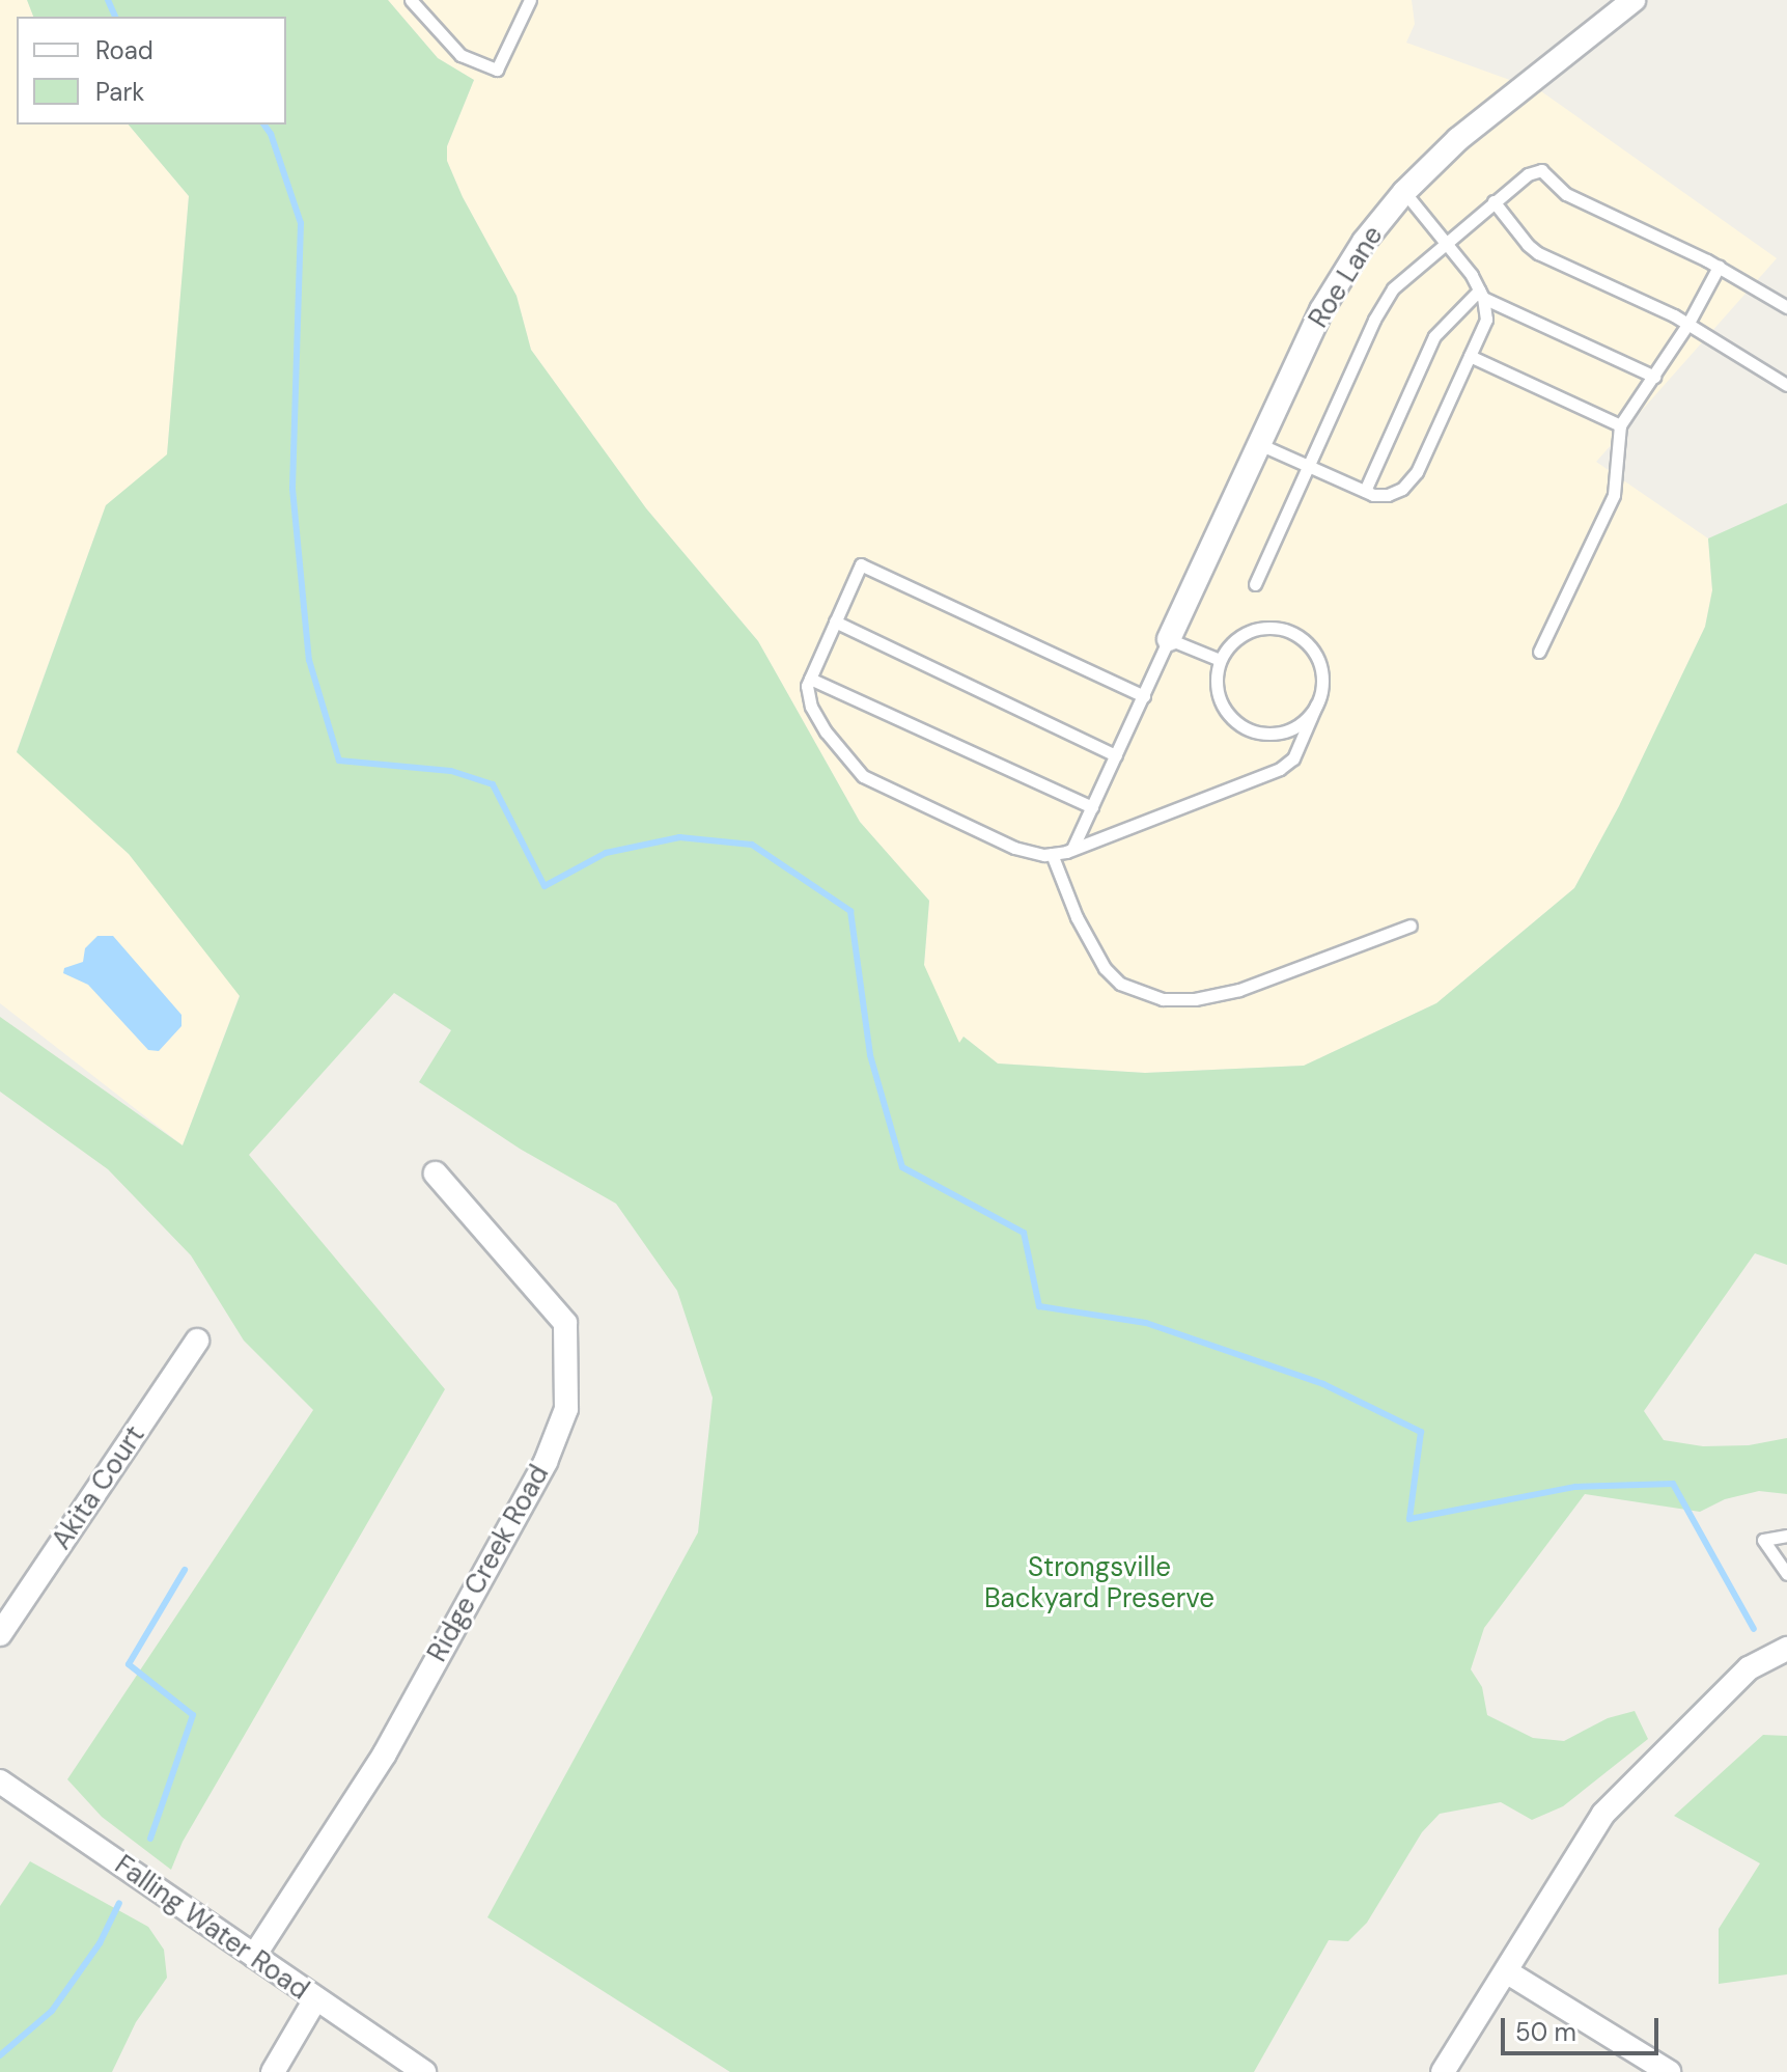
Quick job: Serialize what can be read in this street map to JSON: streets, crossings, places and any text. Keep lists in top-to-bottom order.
{
  "streets": {
    "street": [
      "Roe Lane",
      "Akita Court",
      "Ridge Creek Road",
      "Falling Water Road"
    ]
  },
  "crossings": [
    ["Ridge Creek Road", "Falling Water Road"]
  ],
  "parks": ["Strongsville Backyard Preserve"],
  "legend": ["Road", "Park"],
  "scale_bar": "50 m"
}
